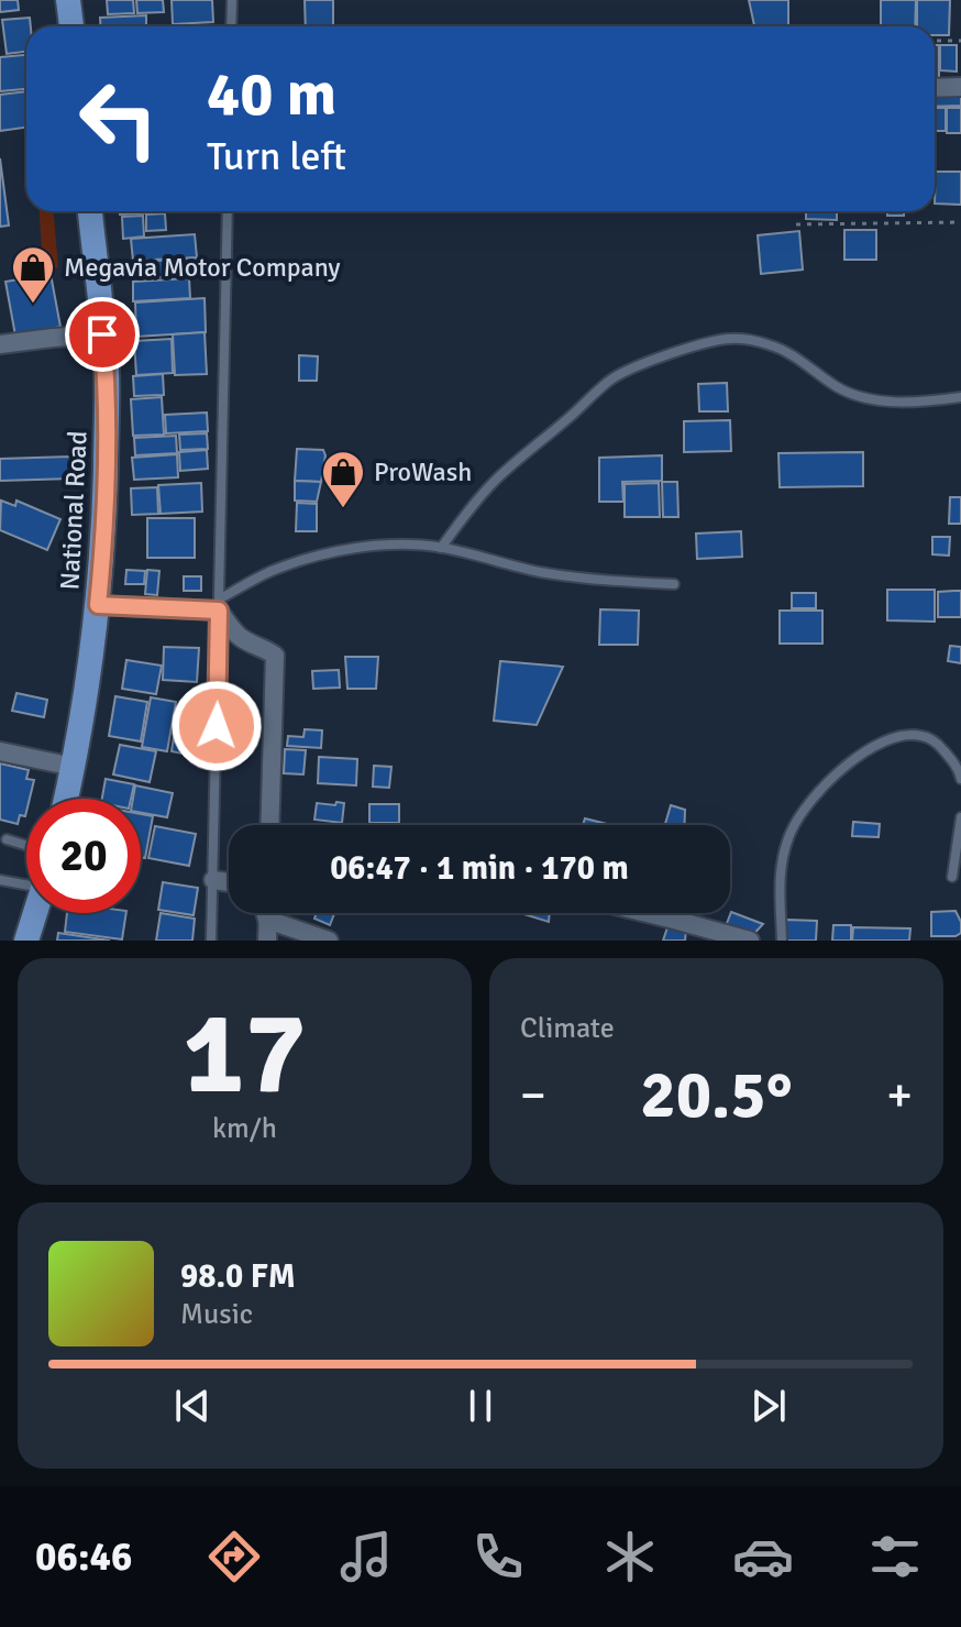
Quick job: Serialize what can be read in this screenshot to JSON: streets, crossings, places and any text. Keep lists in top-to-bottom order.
{
  "streets": {
    "highway": ["National Road"]
  },
  "places": {
    "shop": ["Megavia Motor Company", "ProWash"]
  },
  "page": {
    "turn": ["40 m", "Turn left"],
    "limit": "20",
    "trip": "06:47 · 1 min · 170 m",
    "tile": [
      ["17", "km/h"],
      "Climate"
    ],
    "heat": ["−", "20.5°", "+"],
    "song": ["98.0 FM", "Music"],
    "tabs": "06:46"
  }
}
